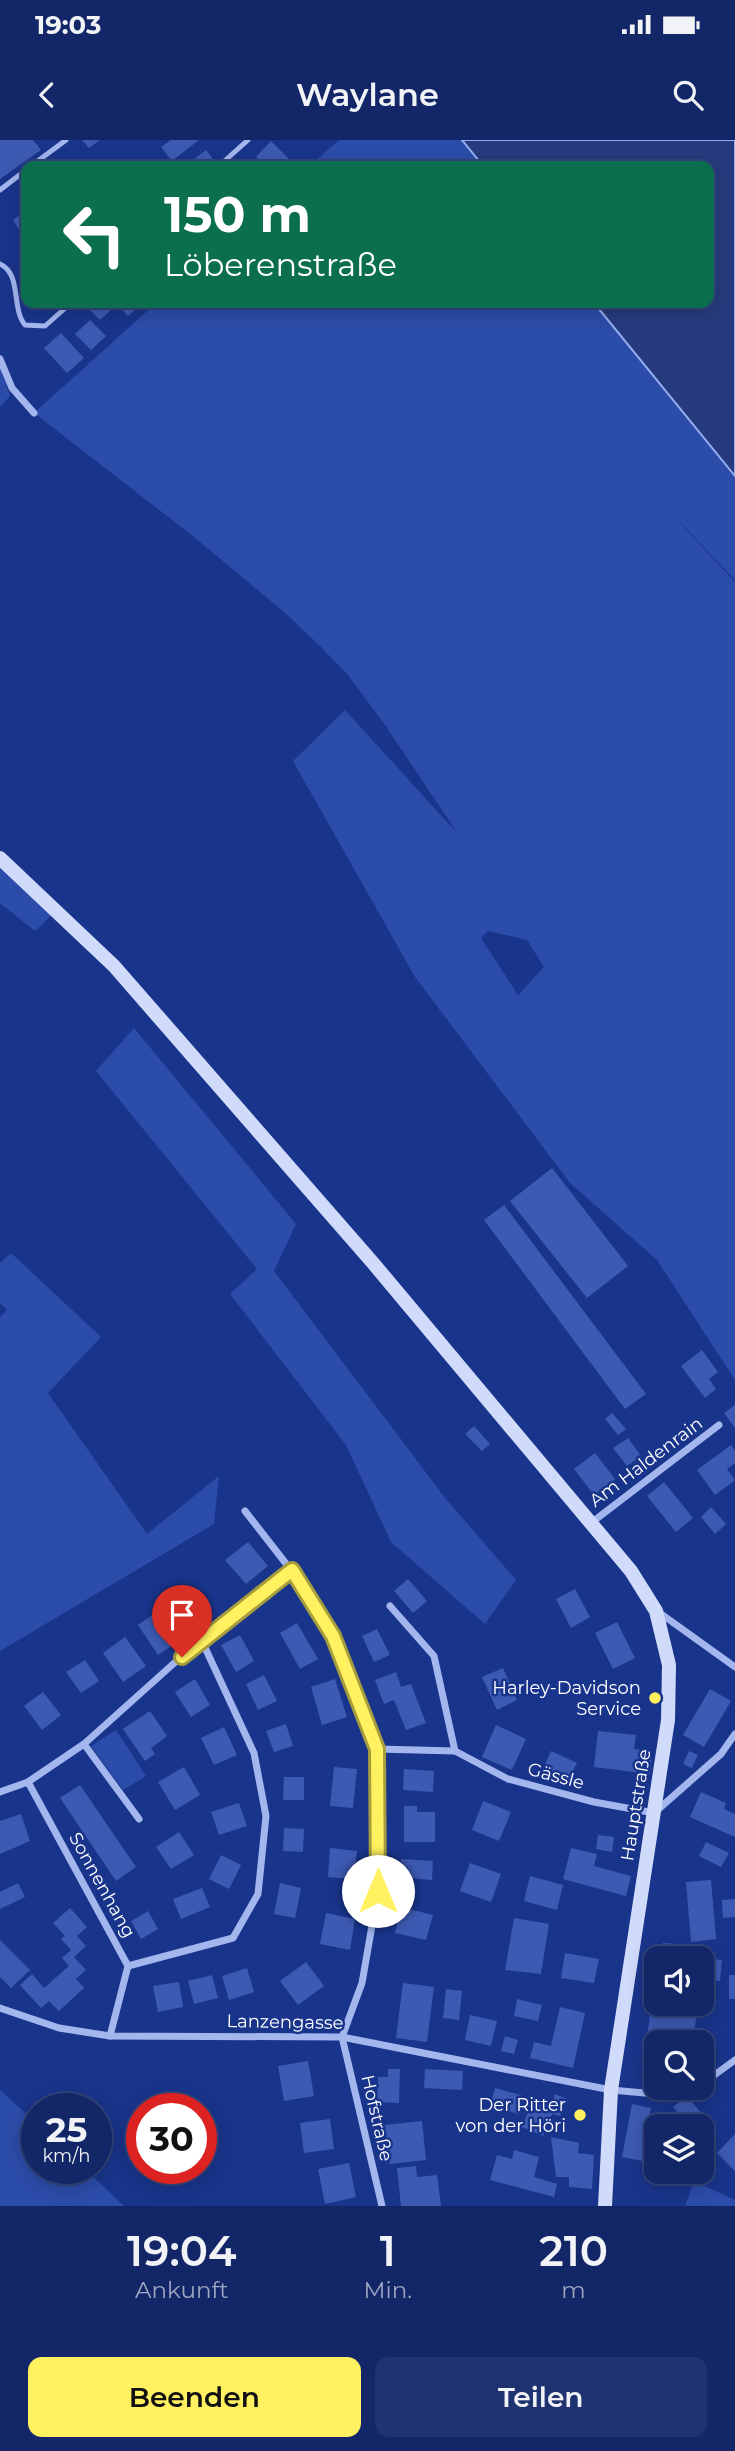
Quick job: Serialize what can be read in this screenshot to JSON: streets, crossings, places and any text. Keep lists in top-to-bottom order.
{
  "streets": {
    "main road": ["Hauptstraße"],
    "street": [
      "Am Haldenrain",
      "Gässle",
      "Sonnenhang",
      "Lanzengasse",
      "Hofstraße"
    ]
  },
  "crossings": [
    ["Am Haldenrain", "Hauptstraße"],
    ["Gässle", "Hauptstraße"],
    ["Hauptstraße", "Lanzengasse"],
    ["Sonnenhang", "Lanzengasse"],
    ["Lanzengasse", "Hofstraße"]
  ],
  "places": ["Harley-Davidson Service", "Der Ritter von der Höri"],
  "page": {
    "status": "19:03",
    "header": "Waylane",
    "turn": ["150 m", "Löberenstraße"],
    "speed": "25 km/h",
    "limit": "30",
    "eta": [
      "19:04",
      "Ankunft",
      "1",
      "Min.",
      "210",
      "m"
    ],
    "buttons": ["Beenden", "Teilen"]
  }
}
